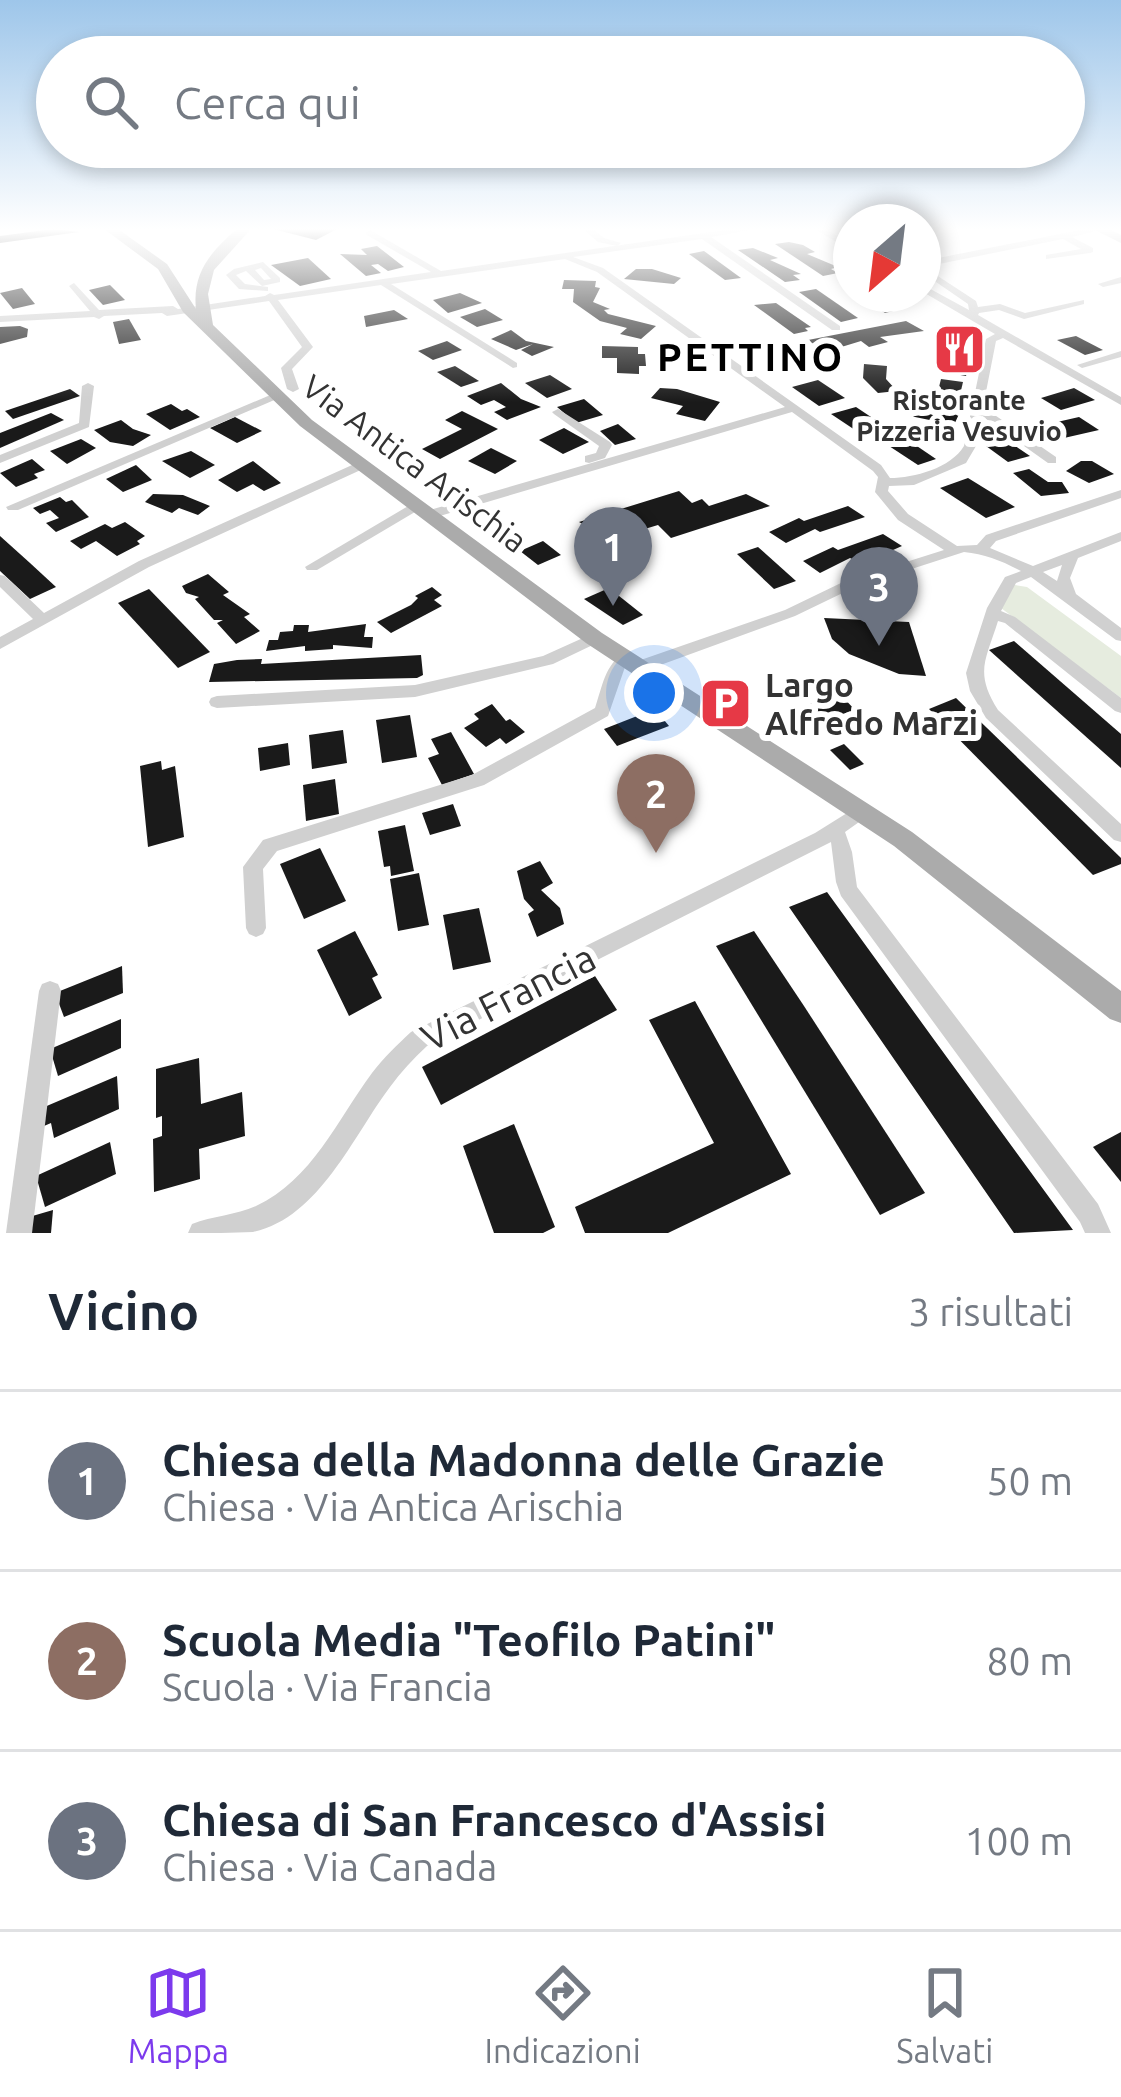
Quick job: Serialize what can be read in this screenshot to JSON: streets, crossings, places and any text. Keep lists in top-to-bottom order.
{
  "streets": {
    "main road": ["Via Antica Arischia"],
    "street": ["Via Francia"]
  },
  "crossings": [
    ["Via Antica Arischia", "Via Francia"]
  ],
  "districts": ["PETTINO"],
  "places": {
    "restaurant": ["Ristorante Pizzeria Vesuvio"],
    "parking": ["Largo Alfredo Marzi"]
  },
  "north": "bottom left",
  "page": {
    "search": "Cerca qui",
    "pins": ["1", "3", "2"],
    "heading": ["Vicino", "3 risultati"],
    "list": [
      {
        "mark": "1",
        "name": "Chiesa della Madonna delle Grazie",
        "note": "Chiesa · Via Antica Arischia",
        "value": "50 m"
      },
      {
        "mark": "2",
        "name": "Scuola Media \"Teofilo Patini\"",
        "note": "Scuola · Via Francia",
        "value": "80 m"
      },
      {
        "mark": "3",
        "name": "Chiesa di San Francesco d'Assisi",
        "note": "Chiesa · Via Canada",
        "value": "100 m"
      }
    ],
    "nav": ["Mappa", "Indicazioni", "Salvati"]
  }
}
